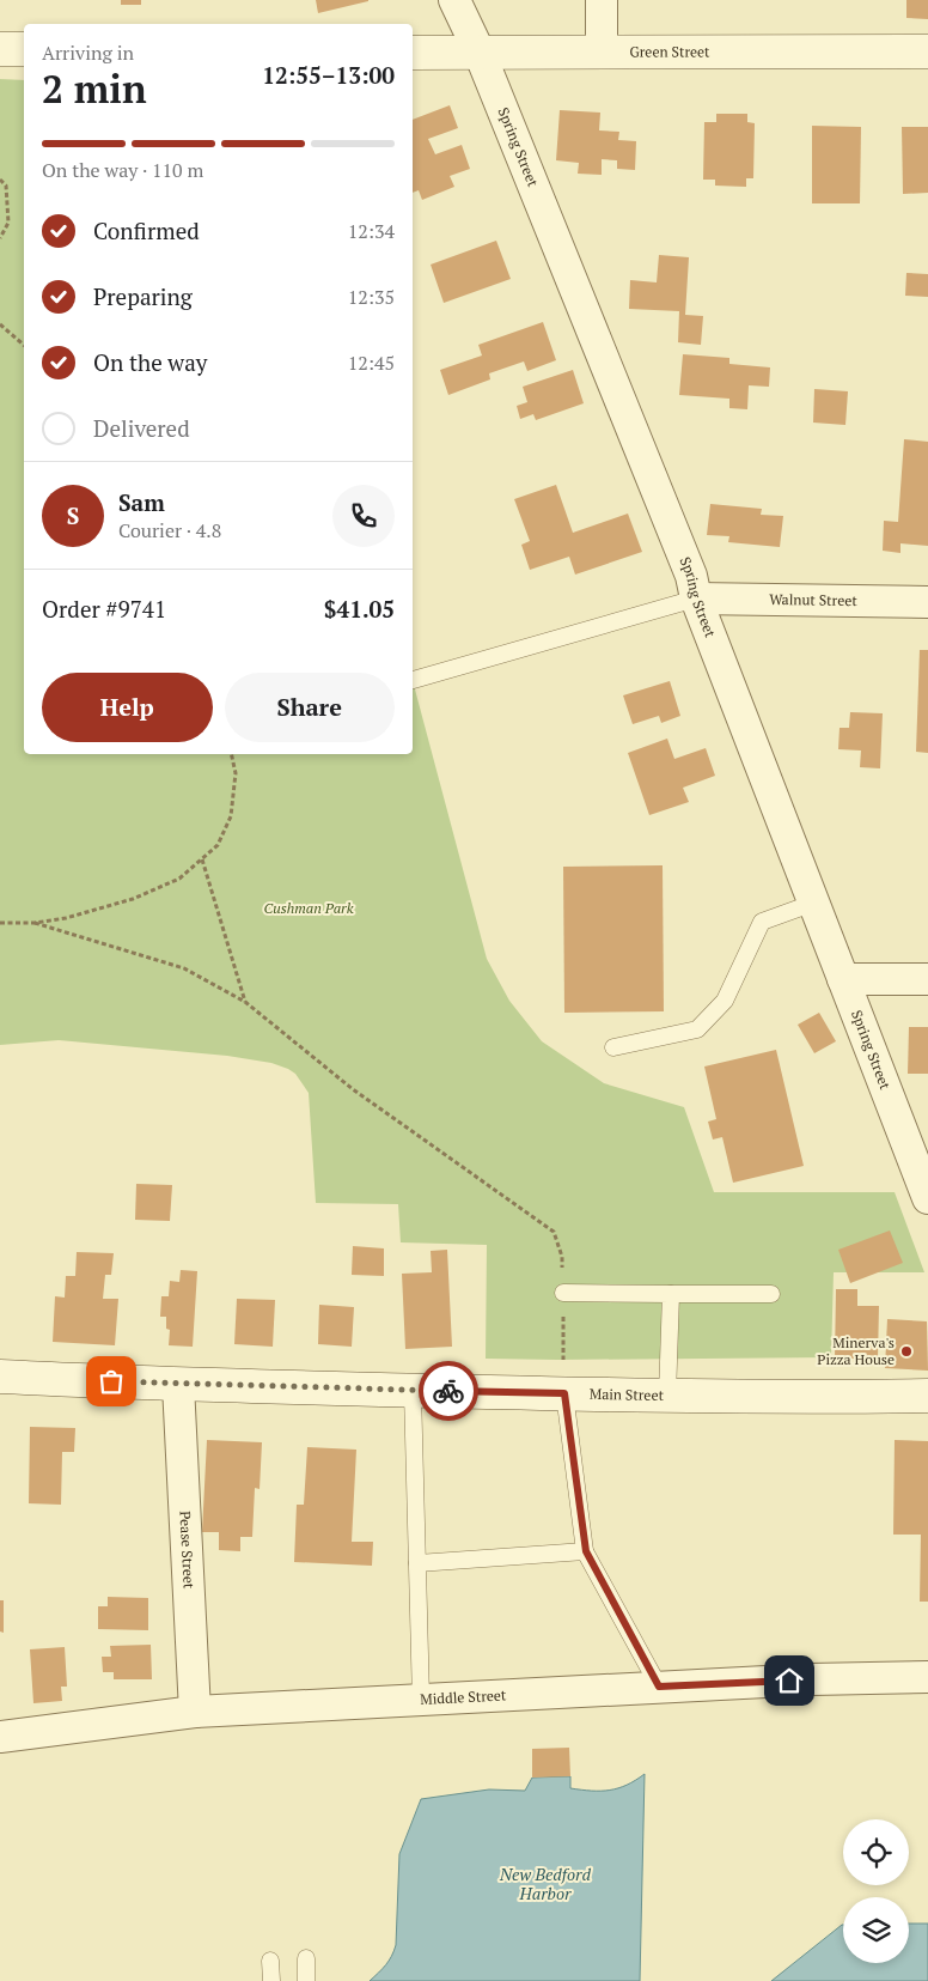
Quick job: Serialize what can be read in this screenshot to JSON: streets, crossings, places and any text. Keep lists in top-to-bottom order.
{
  "streets": {
    "main road": ["Green Street", "Main Street"],
    "street": [
      "Spring Street",
      "Walnut Street",
      "Pease Street",
      "Middle Street"
    ]
  },
  "crossings": [
    ["Green Street", "Spring Street"],
    ["Spring Street", "Walnut Street"],
    ["Main Street", "Pease Street"],
    ["Pease Street", "Middle Street"]
  ],
  "water": ["New Bedford Harbor"],
  "parks": ["Cushman Park"],
  "places": ["Minerva's Pizza House"],
  "page": {
    "heading": ["2 min", "Arriving in", "12:55–13:00"],
    "panel": [
      "Sam",
      "Courier · 4.8",
      "Order #9741",
      "$41.05"
    ],
    "bar": "On the way · 110 m",
    "list": [
      ["Confirmed", "12:34"],
      ["Preparing", "12:35"],
      ["On the way", "12:45"],
      "Delivered"
    ],
    "round": "S",
    "buttons": ["Help", "Share"]
  }
}
